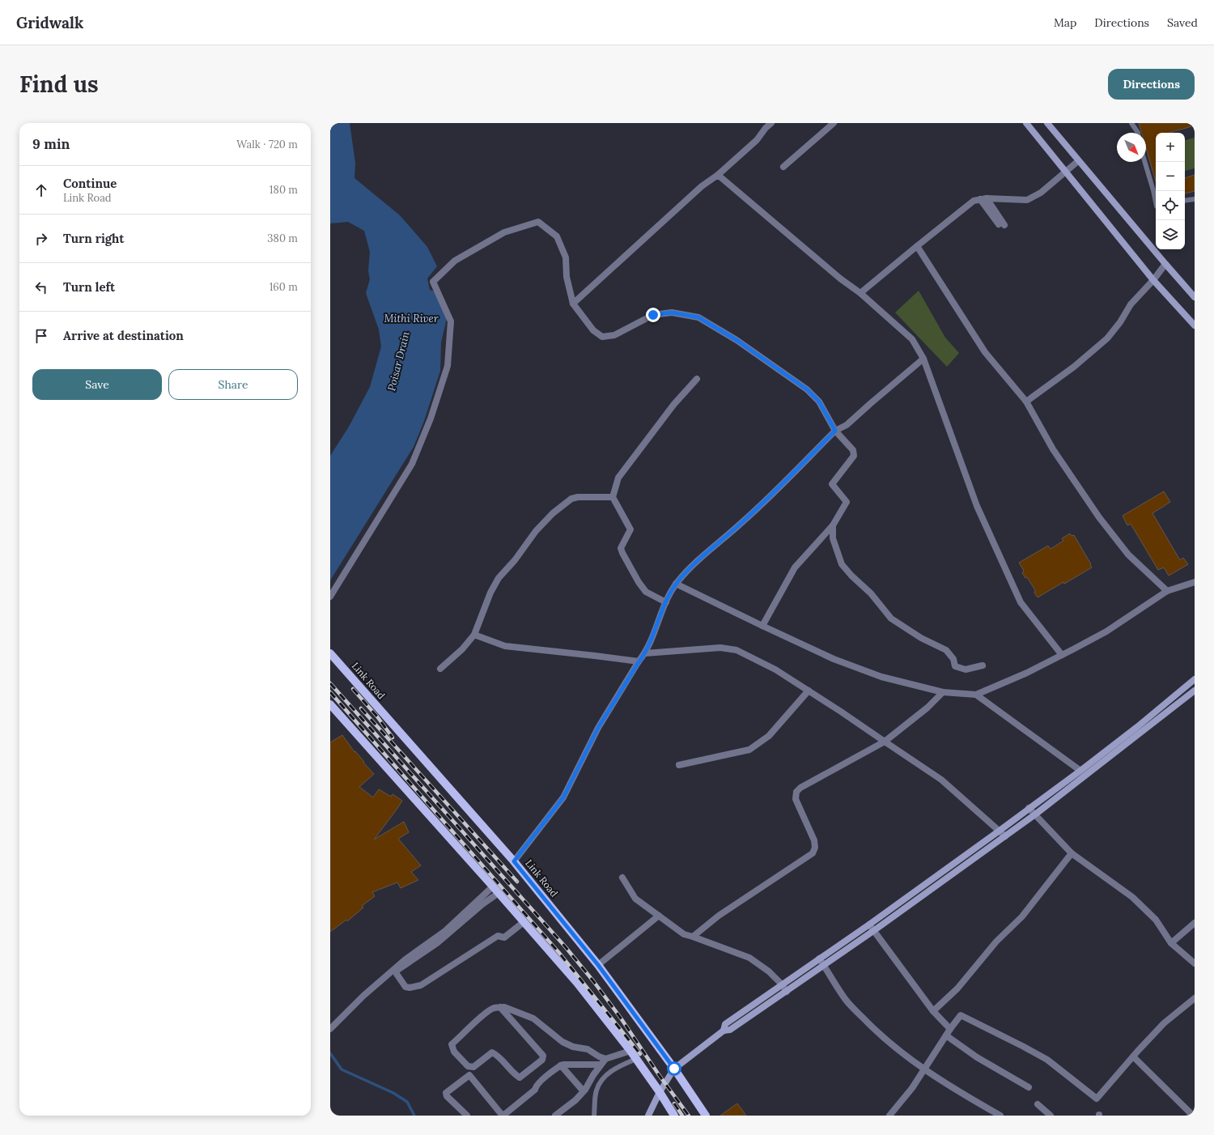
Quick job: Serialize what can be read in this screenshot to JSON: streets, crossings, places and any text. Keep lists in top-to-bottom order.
{
  "streets": {
    "main road": ["Link Road"]
  },
  "water": ["Mithi River", "Poisar Drain"],
  "north": "bottom right",
  "page": {
    "header": "Gridwalk",
    "nav": ["Map", "Directions", "Saved"],
    "buttons": [
      "Directions",
      ["Save", "Share"]
    ],
    "title": "Find us",
    "heading": ["9 min", "Walk · 720 m"],
    "map_buttons": ["+", "−"],
    "list": [
      ["Continue", "Link Road", "180 m"],
      ["Turn right", "380 m"],
      ["Turn left", "160 m"],
      "Arrive at destination"
    ]
  }
}
